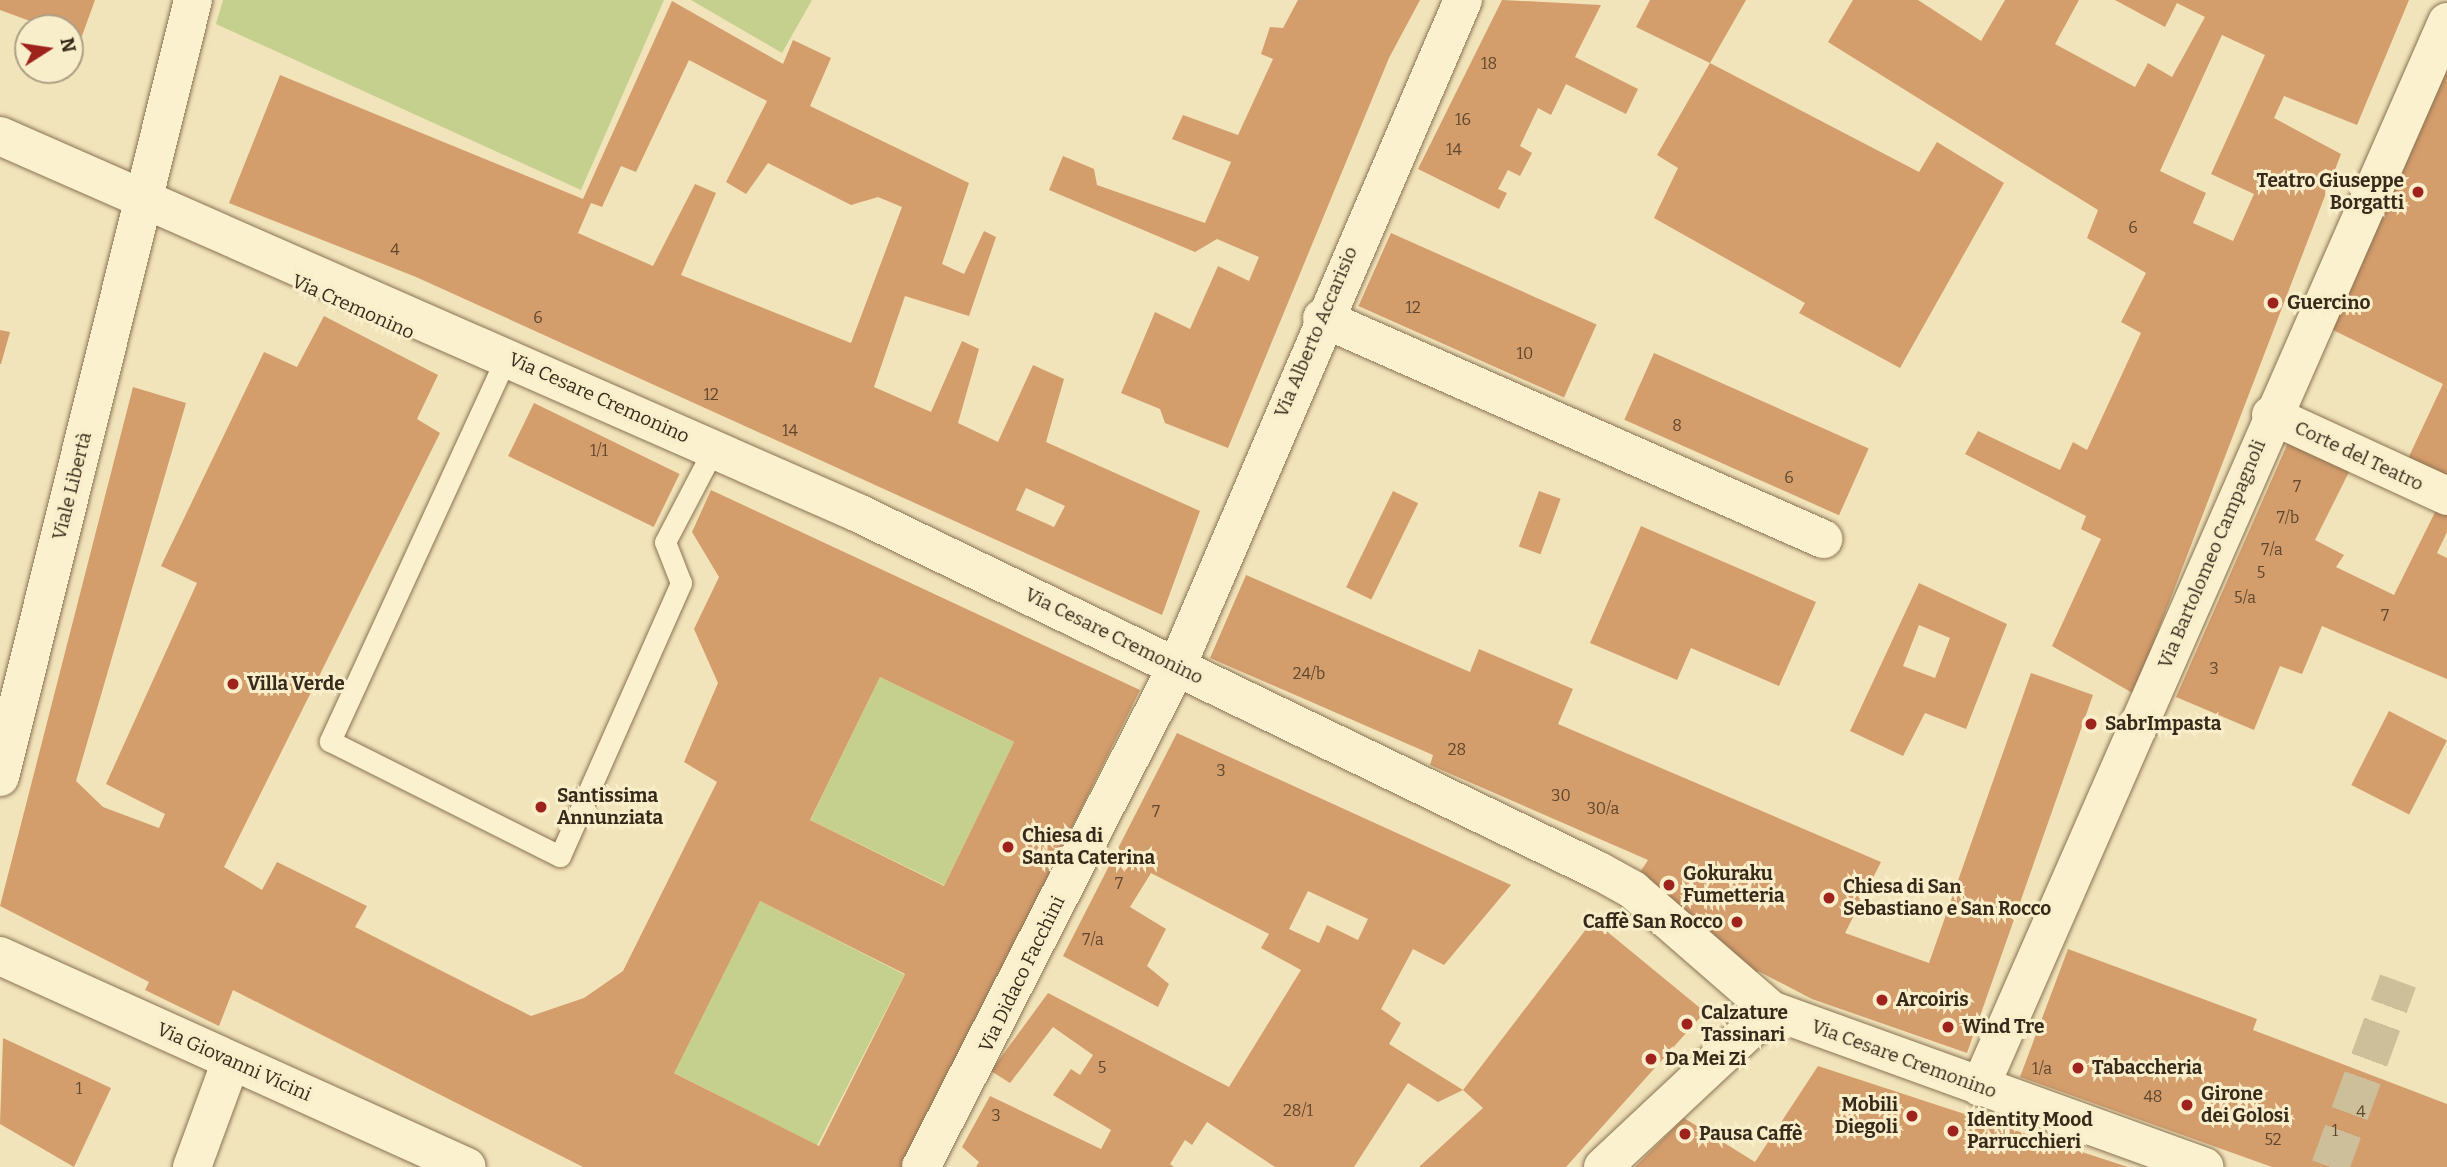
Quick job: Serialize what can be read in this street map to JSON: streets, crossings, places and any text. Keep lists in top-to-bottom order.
{
  "streets": {
    "street": [
      "Via Alberto Accarisio",
      "Via Cesare Cremonino",
      "Corte del Teatro",
      "Viale Libertà",
      "Via Bartolomeo Campagnoli",
      "Via Didaco Facchini",
      "Via Giovanni Vicini"
    ]
  },
  "crossings": [
    ["Via Alberto Accarisio", "Via Cesare Cremonino"],
    ["Via Alberto Accarisio", "Via Didaco Facchini"],
    ["Via Cesare Cremonino", "Viale Libertà"],
    ["Via Cesare Cremonino", "Via Bartolomeo Campagnoli"],
    ["Via Cesare Cremonino", "Via Didaco Facchini"],
    ["Corte del Teatro", "Via Bartolomeo Campagnoli"]
  ],
  "places": [
    "Teatro Giuseppe Borgatti",
    "Guercino",
    "Villa Verde",
    "SabrImpasta",
    "Santissima Annunziata",
    "Chiesa di Santa Caterina",
    "Gokuraku Fumetteria",
    "Chiesa di San Sebastiano e San Rocco",
    "Caffè San Rocco",
    "Arcoiris",
    "Calzature Tassinari",
    "Wind Tre",
    "Da Mei Zi",
    "Tabaccheria",
    "Girone dei Golosi",
    "Mobili Diegoli",
    "Identity Mood Parrucchieri",
    "Pausa Caffè"
  ],
  "house_numbers": [
    "18",
    "16",
    "14",
    "6",
    "4",
    "12",
    "6",
    "10",
    "12",
    "8",
    "14",
    "1/1",
    "6",
    "7",
    "7/b",
    "7/a",
    "5",
    "5/a",
    "7",
    "3",
    "24/b",
    "28",
    "3",
    "30",
    "30/a",
    "7",
    "7",
    "7/a",
    "5",
    "1/a",
    "1",
    "48",
    "28/1",
    "4",
    "3",
    "1",
    "52"
  ],
  "north": "right"
}
